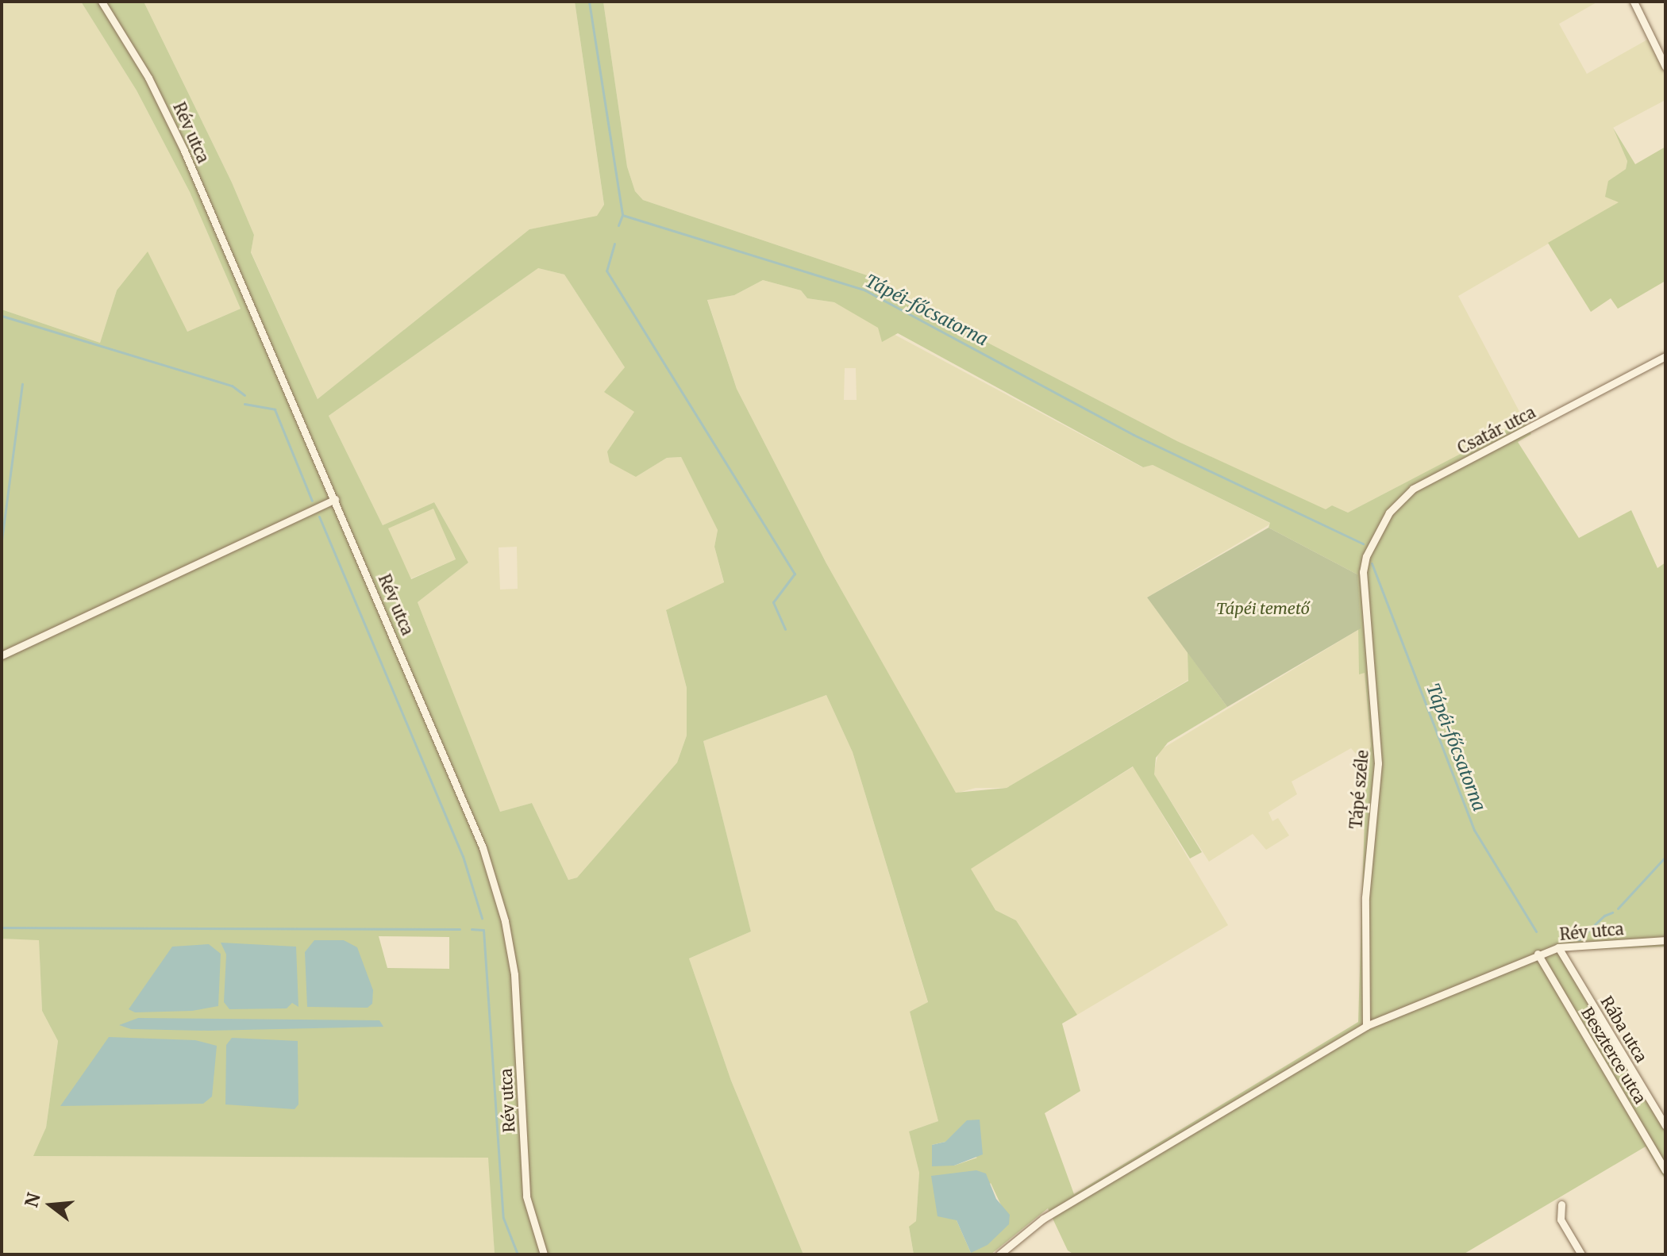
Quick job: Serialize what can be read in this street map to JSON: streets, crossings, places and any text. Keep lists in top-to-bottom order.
{
  "streets": {
    "street": [
      "Rév utca",
      "Csatár utca",
      "Tápé széle",
      "Rába utca",
      "Beszterce utca"
    ]
  },
  "crossings": [
    ["Rév utca", "Tápé széle"],
    ["Rév utca", "Rába utca"],
    ["Rév utca", "Beszterce utca"],
    ["Csatár utca", "Tápé széle"]
  ],
  "water": ["Tápéi-főcsatorna"],
  "parks": ["Tápéi temető"],
  "north": "left"
}
